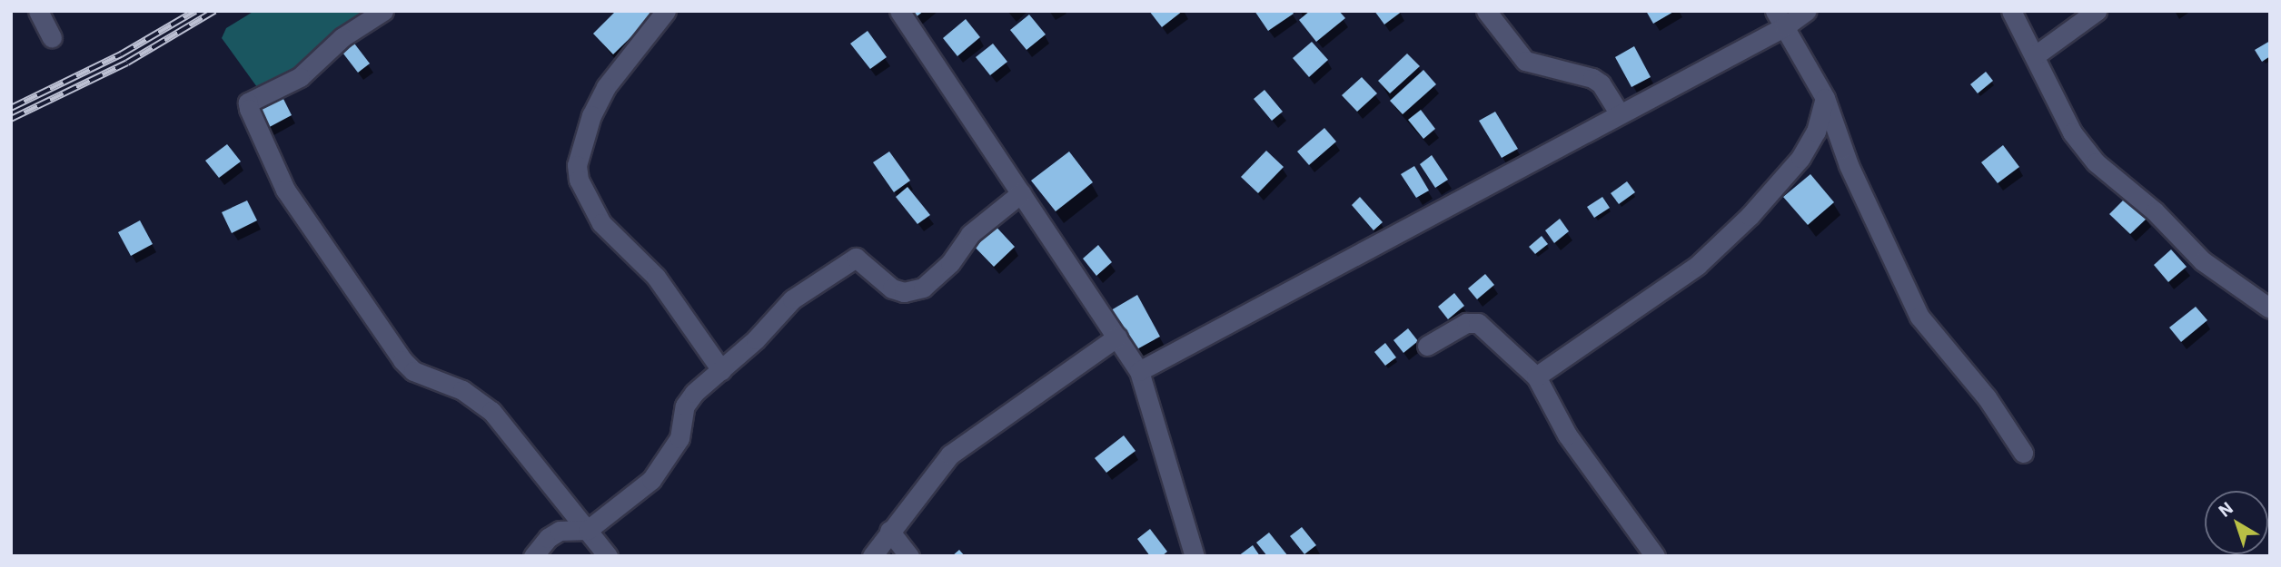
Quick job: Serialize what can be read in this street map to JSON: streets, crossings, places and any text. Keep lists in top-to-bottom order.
{
  "north": "top left"
}
